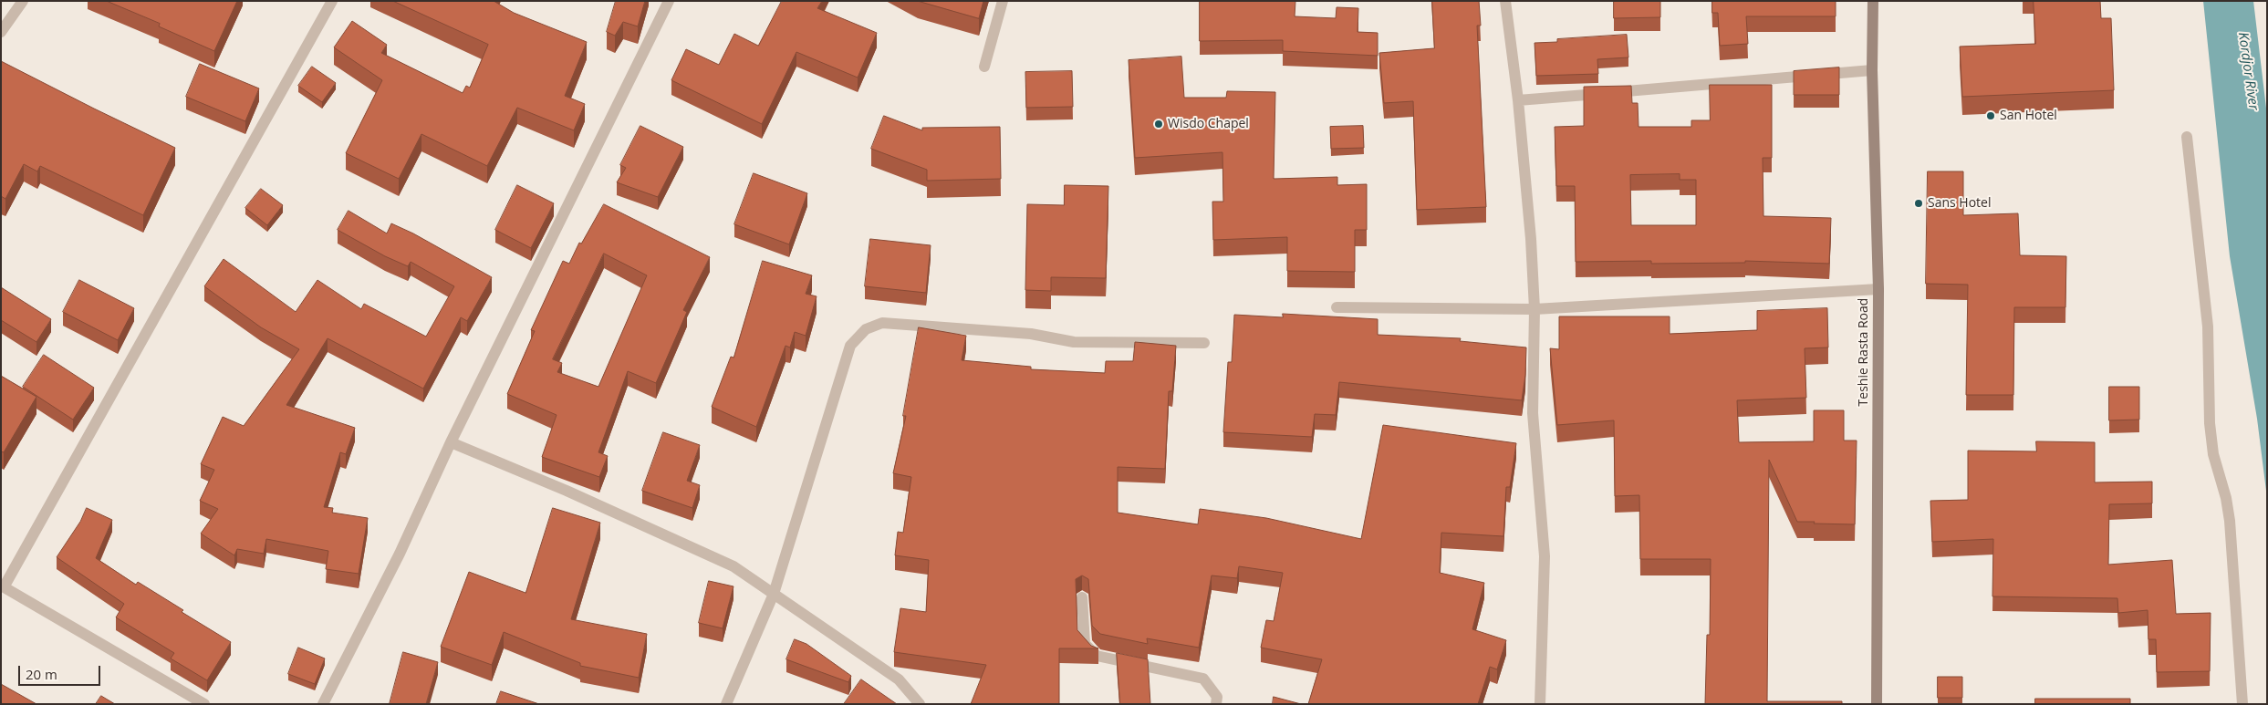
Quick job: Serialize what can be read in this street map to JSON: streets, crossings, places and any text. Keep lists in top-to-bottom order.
{
  "streets": {
    "main road": ["Teshie Rasta Road"]
  },
  "water": ["Kordjor River"],
  "places": ["San Hotel", "Wisdo Chapel", "Sans Hotel"],
  "scale_bar": "20 m"
}
